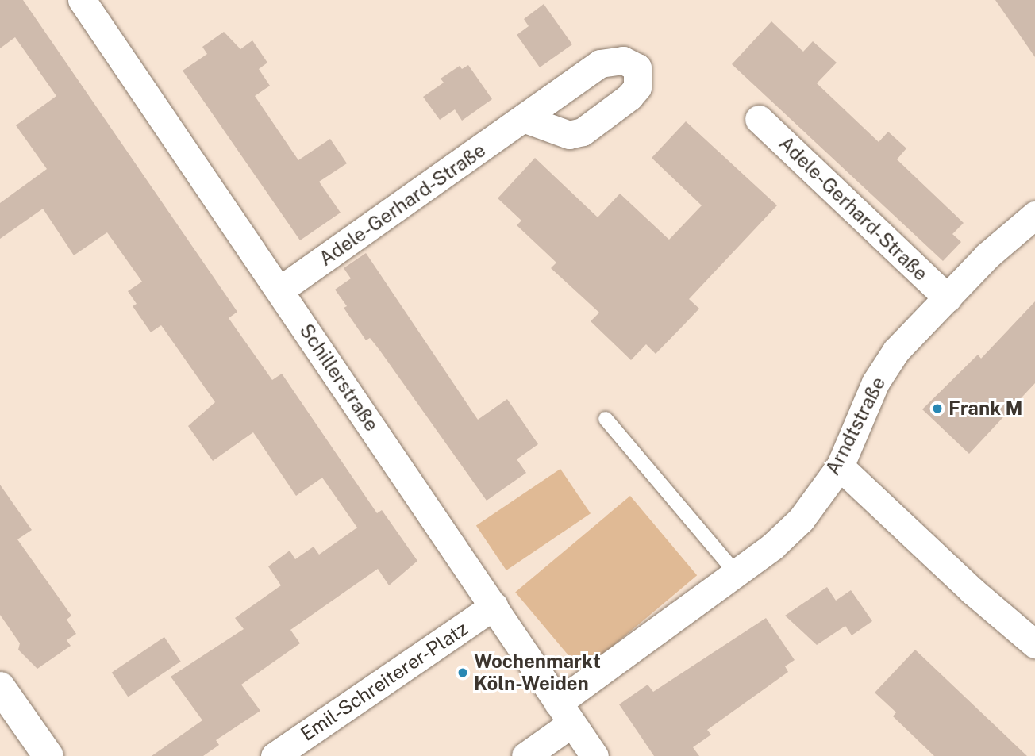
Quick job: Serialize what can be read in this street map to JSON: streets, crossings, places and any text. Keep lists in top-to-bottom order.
{
  "streets": {
    "street": [
      "Adele-Gerhard-Straße",
      "Schillerstraße",
      "Arndtstraße",
      "Emil-Schreiterer-Platz"
    ]
  },
  "crossings": [
    ["Adele-Gerhard-Straße", "Schillerstraße"],
    ["Adele-Gerhard-Straße", "Arndtstraße"],
    ["Schillerstraße", "Arndtstraße"],
    ["Schillerstraße", "Emil-Schreiterer-Platz"]
  ],
  "places": ["Frank M", "Wochenmarkt Köln-Weiden"]
}
